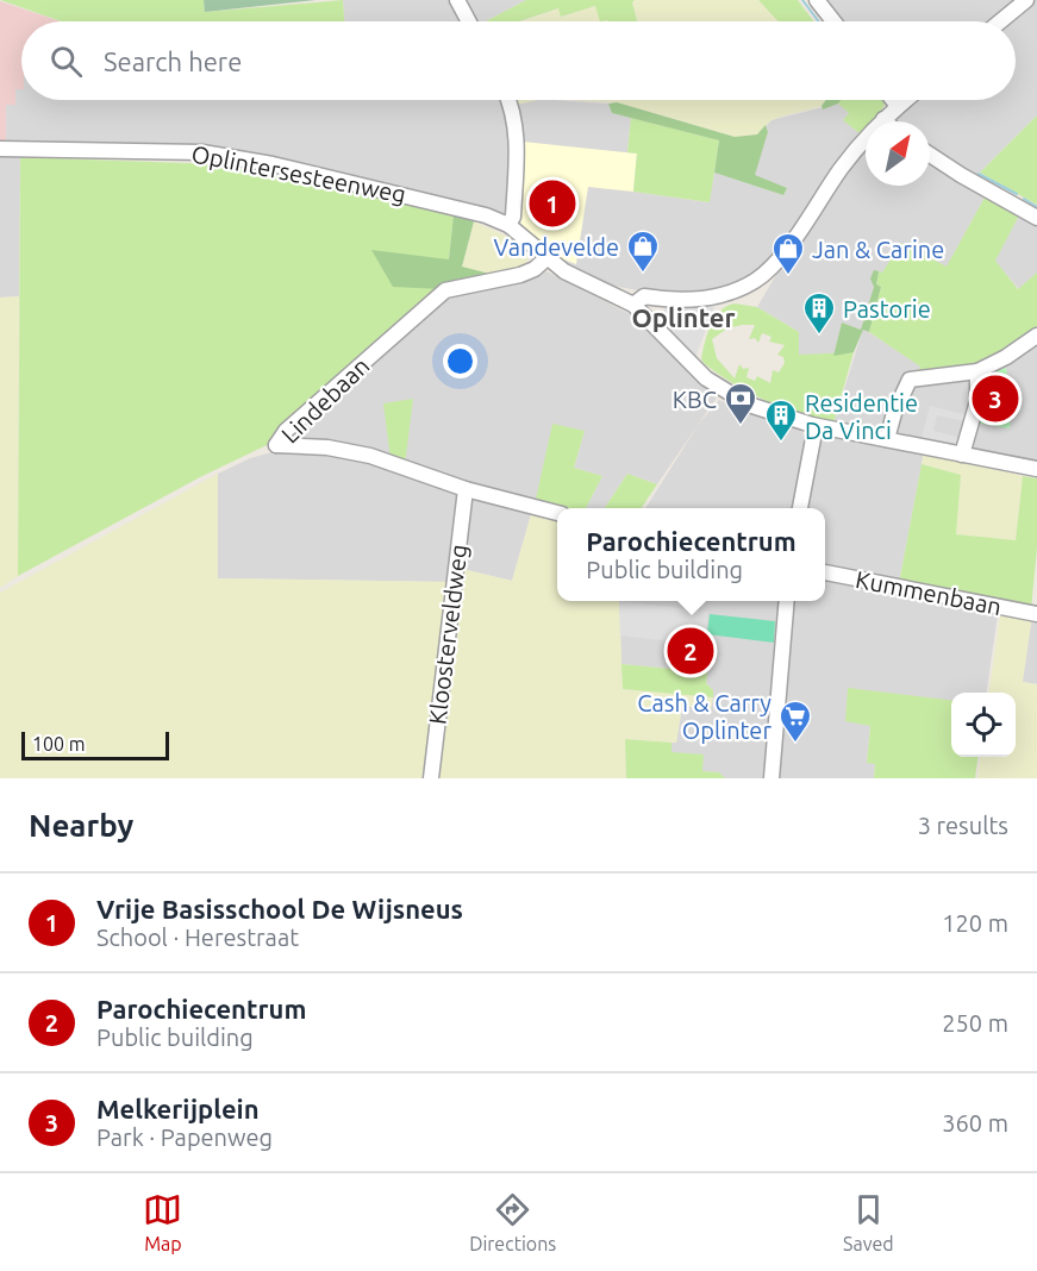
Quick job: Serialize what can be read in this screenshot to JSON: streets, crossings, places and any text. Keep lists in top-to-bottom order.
{
  "streets": {
    "street": [
      "Oplintersesteenweg",
      "Lindebaan",
      "Kummenbaan",
      "Kloosterveldweg"
    ]
  },
  "crossings": [
    ["Lindebaan", "Kloosterveldweg"]
  ],
  "districts": ["Oplinter"],
  "places": {
    "shop": ["Vandevelde", "Jan & Carine"],
    "building": ["Pastorie", "Residentie Da Vinci"],
    "bank": ["KBC"],
    "supermarket": ["Cash & Carry Oplinter"]
  },
  "scale_bar": "100 m",
  "north": "top right",
  "page": {
    "search": "Search here",
    "pins": ["1", "3", "2"],
    "popup": ["Parochiecentrum", "Public building"],
    "scale": "100 m",
    "heading": ["Nearby", "3 results"],
    "list": [
      {
        "mark": "1",
        "name": "Vrije Basisschool De Wijsneus",
        "note": "School · Herestraat",
        "value": "120 m"
      },
      {
        "mark": "2",
        "name": "Parochiecentrum",
        "note": "Public building",
        "value": "250 m"
      },
      {
        "mark": "3",
        "name": "Melkerijplein",
        "note": "Park · Papenweg",
        "value": "360 m"
      }
    ],
    "nav": ["Map", "Directions", "Saved"]
  }
}
